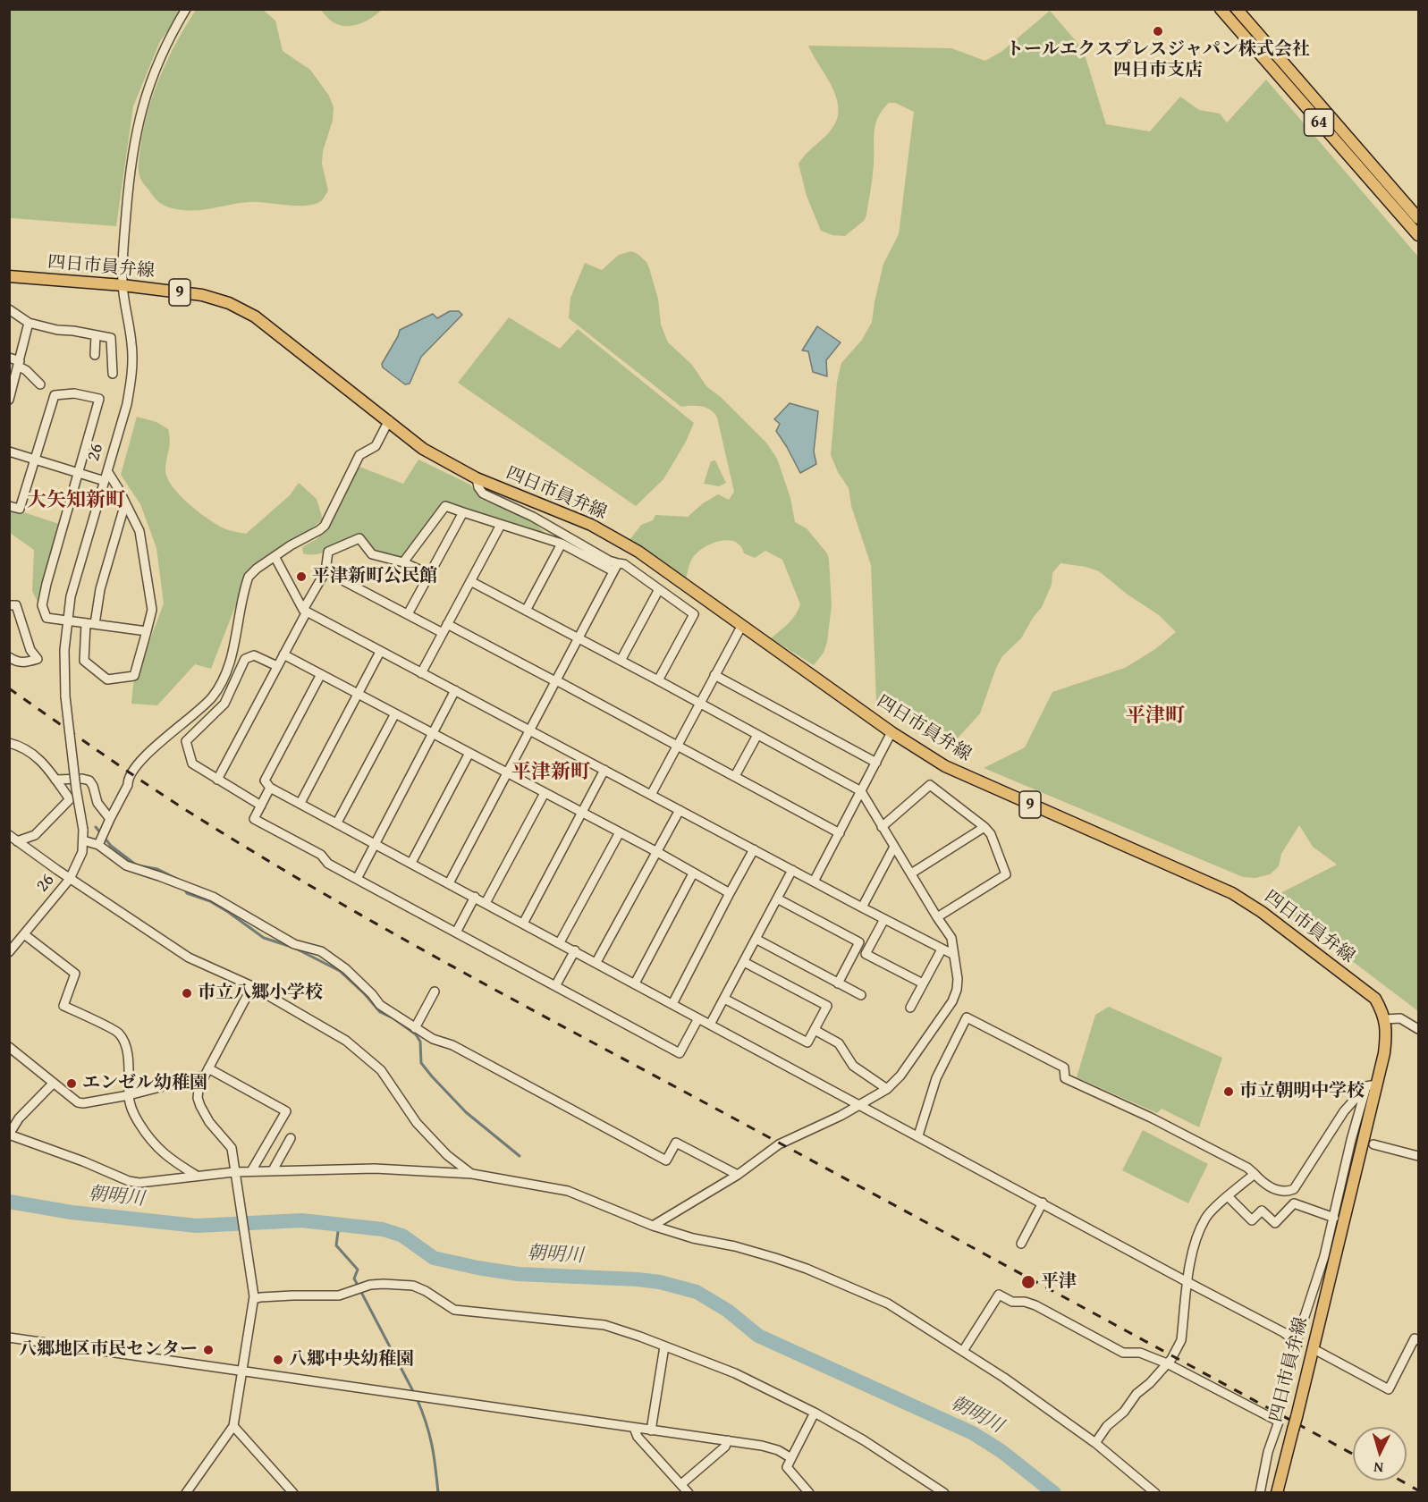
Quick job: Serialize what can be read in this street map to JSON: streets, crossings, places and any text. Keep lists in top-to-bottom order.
{
  "streets": {
    "main road": ["64", "四日市員弁線", "9"],
    "street": ["26"]
  },
  "crossings": [
    ["四日市員弁線", "26"]
  ],
  "districts": ["大矢知新町", "平津町", "平津新町"],
  "water": ["朝明川"],
  "places": [
    "トールエクスプレスジャパン株式会社 四日市支店",
    "平津新町公民館",
    "市立八郷小学校",
    "エンゼル幼稚園",
    "市立朝明中学校",
    "平津",
    "八郷地区市民センター",
    "八郷中央幼稚園"
  ],
  "north": "bottom"
}
